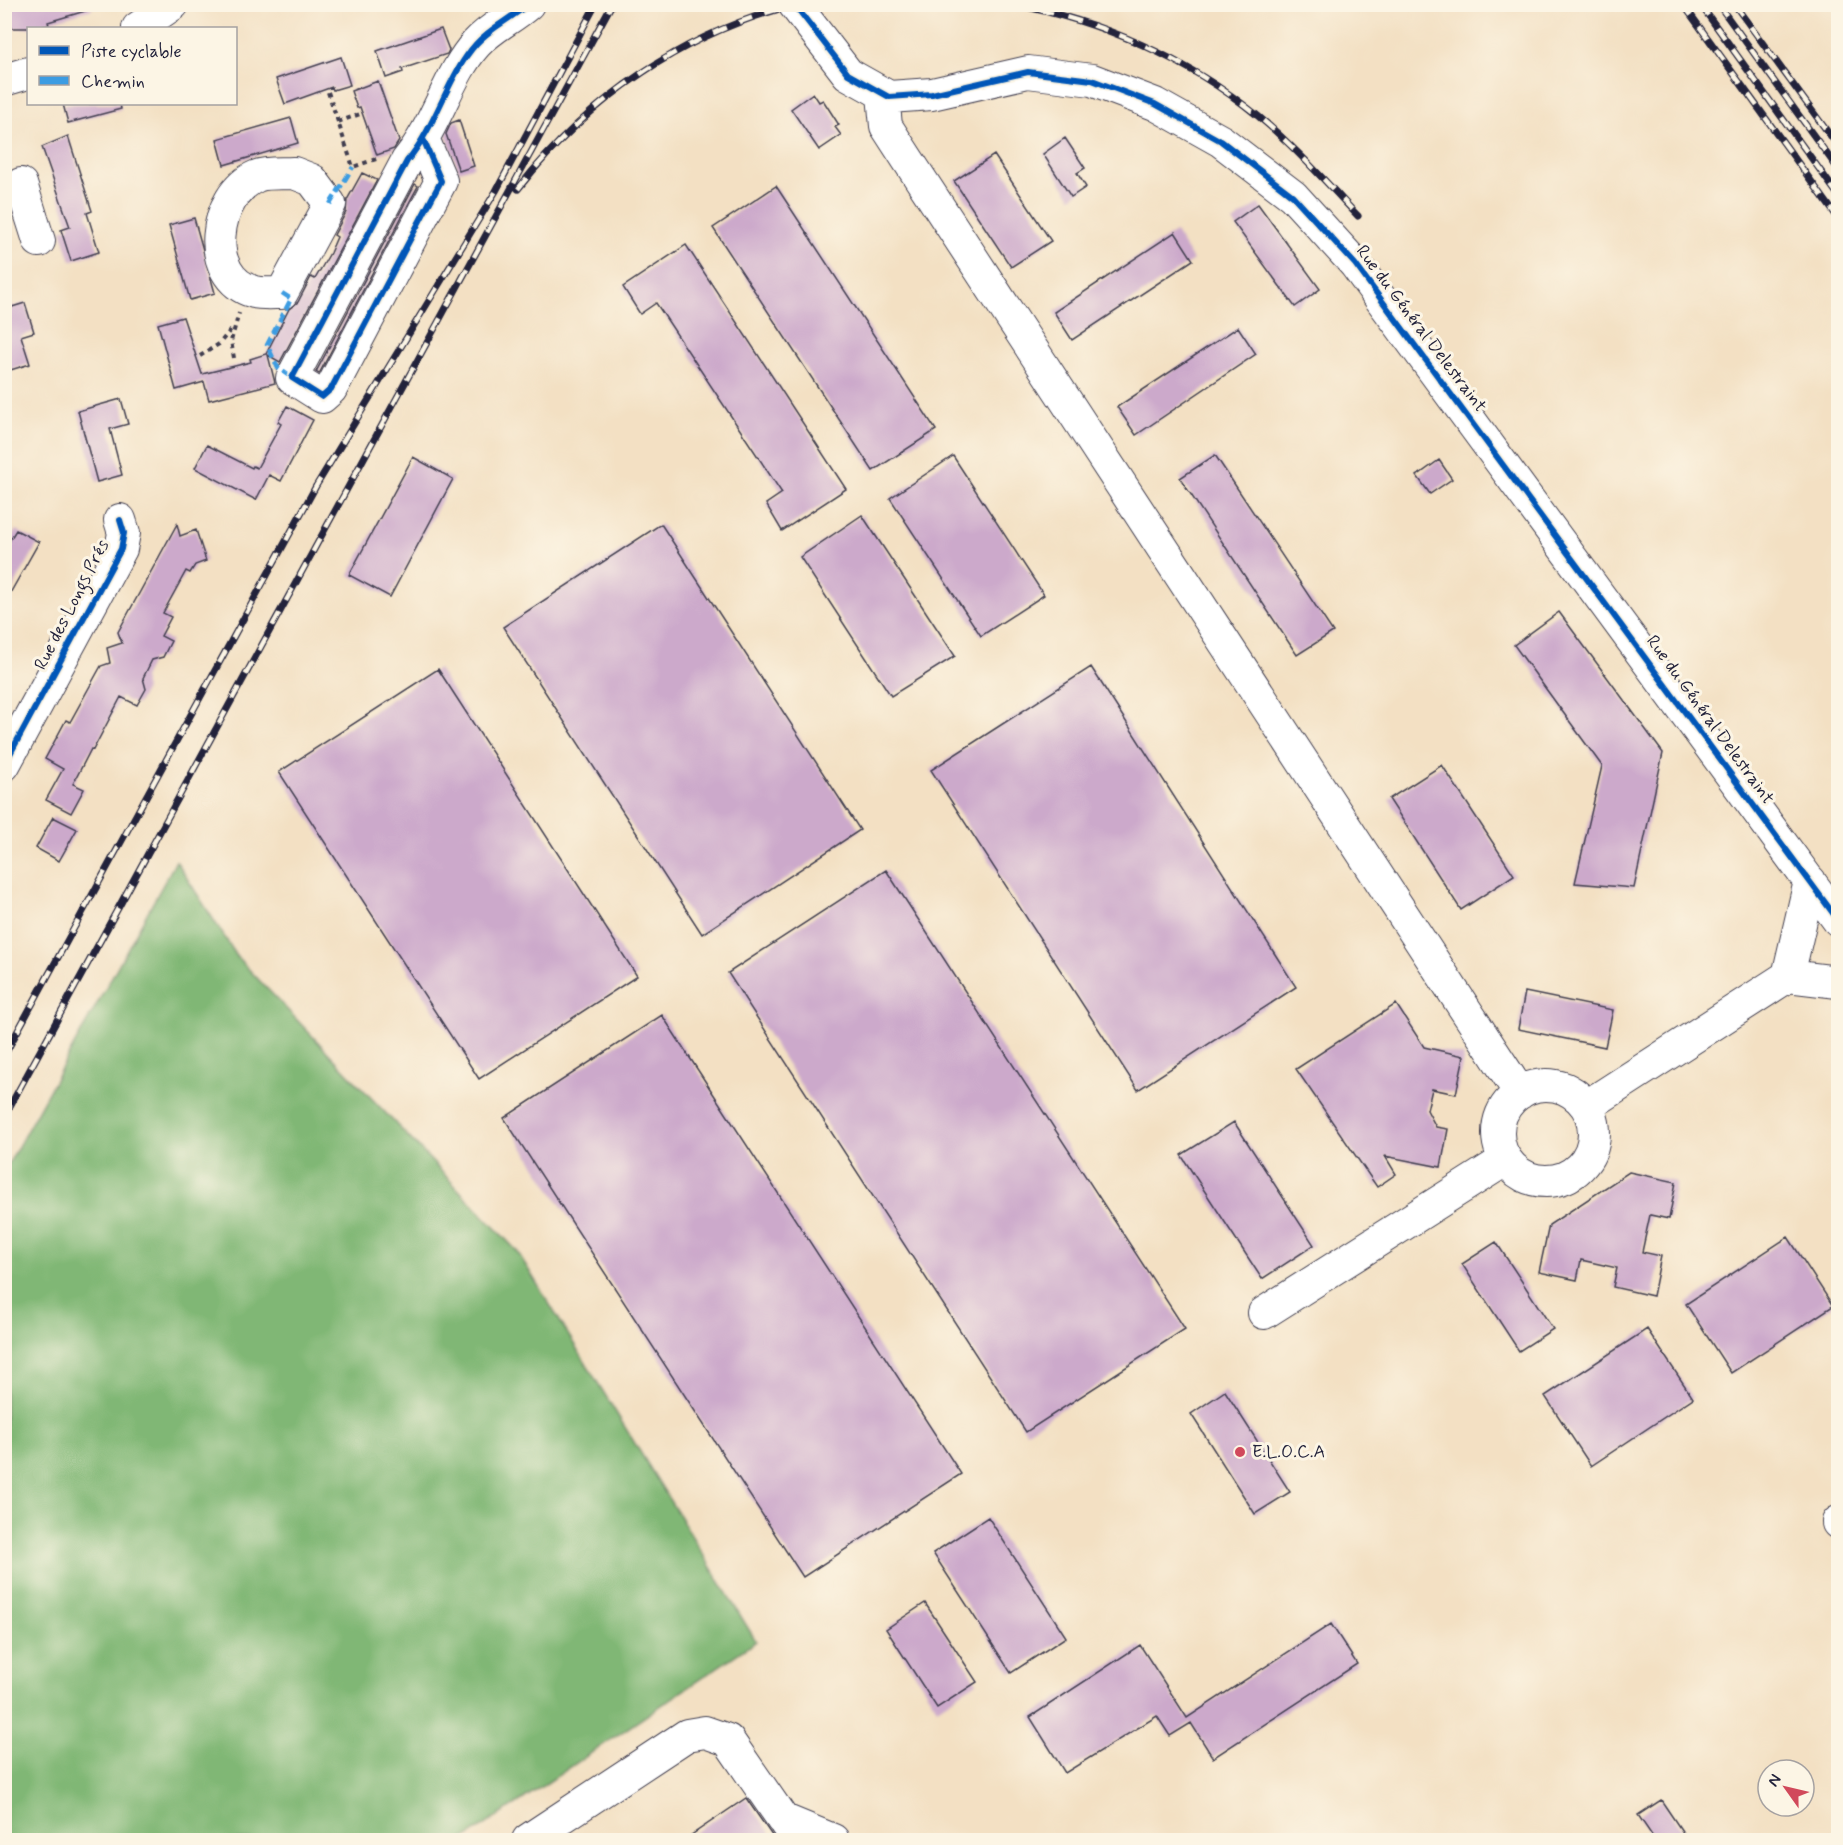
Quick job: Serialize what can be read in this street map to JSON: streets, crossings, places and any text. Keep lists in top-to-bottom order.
{
  "streets": {
    "street": ["Rue du Général Delestraint", "Rue des Longs Prés"]
  },
  "places": ["E.L.O.C.A"],
  "legend": ["Piste cyclable", "Chemin"],
  "north": "top left"
}
